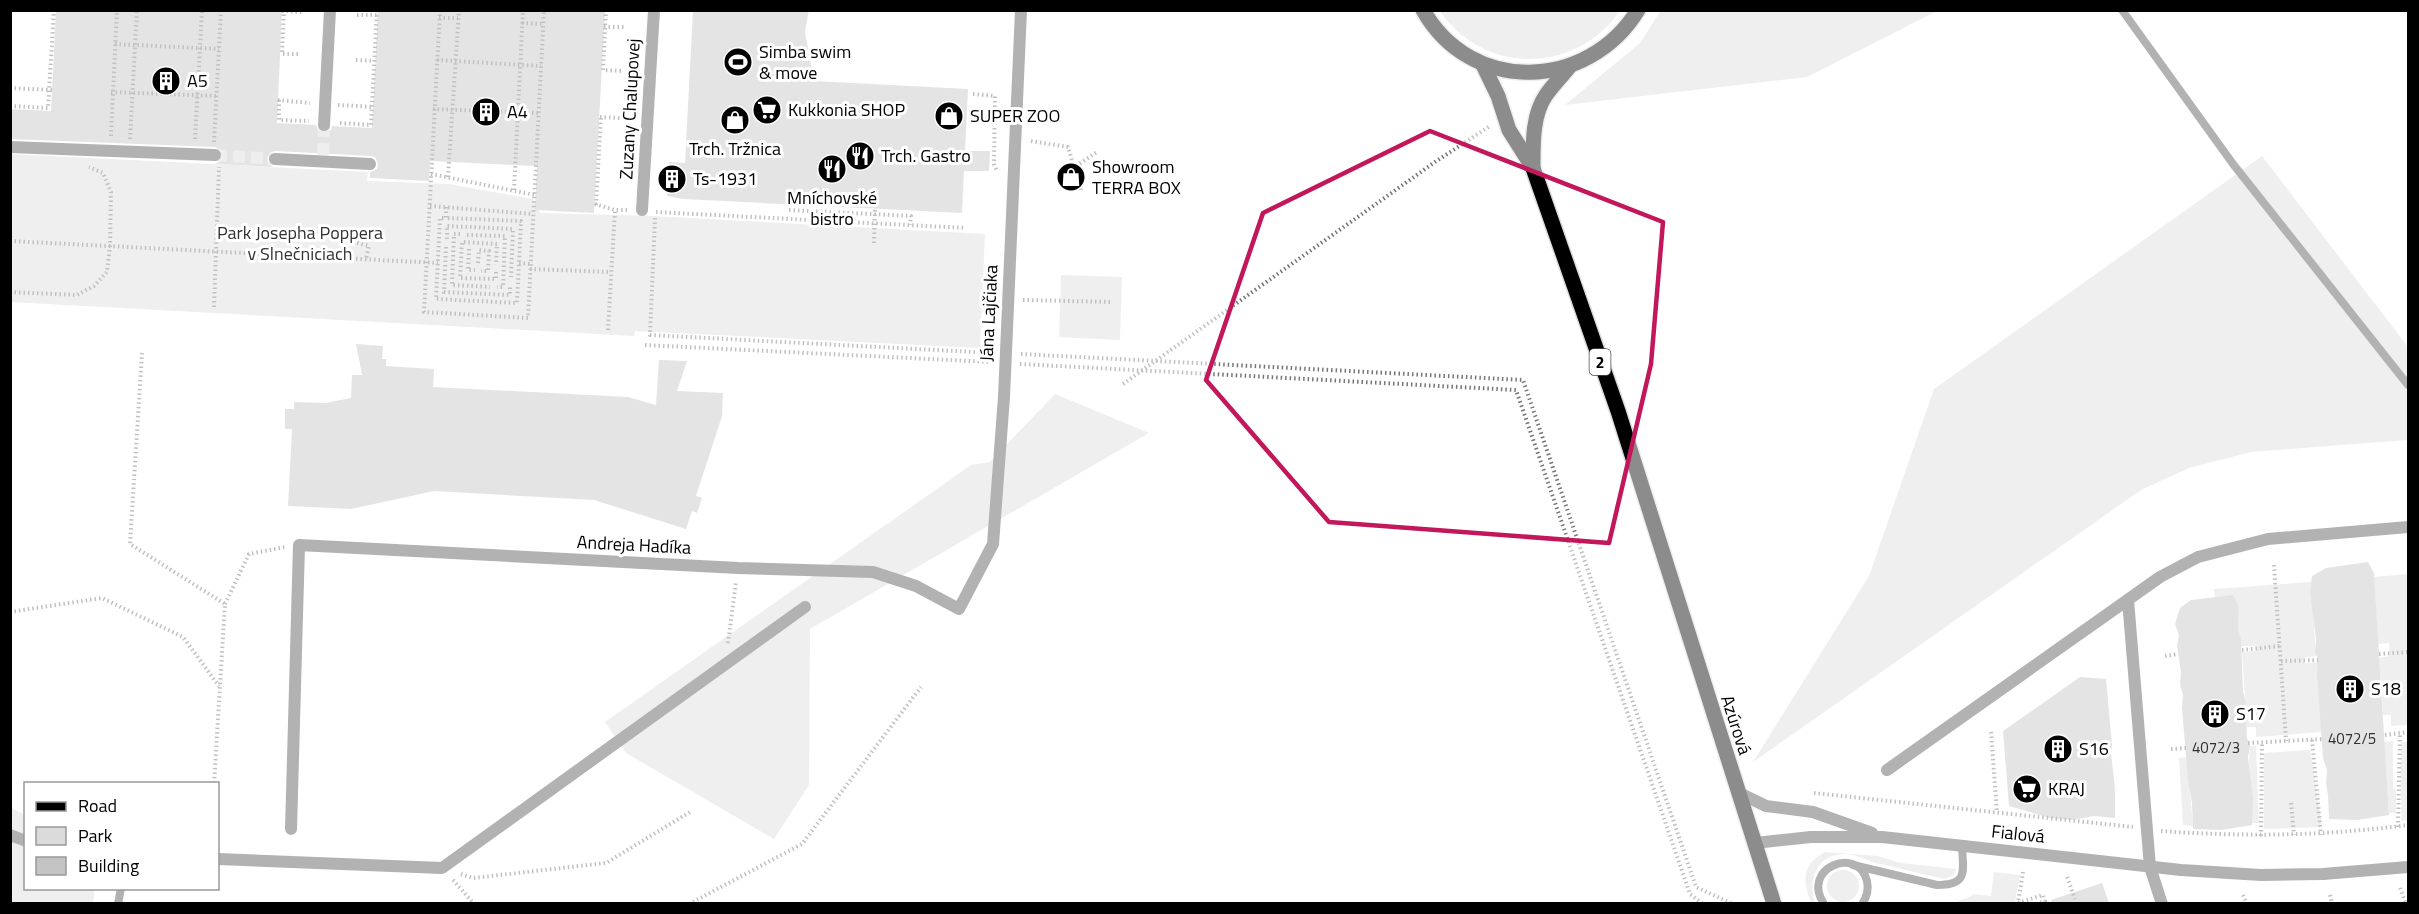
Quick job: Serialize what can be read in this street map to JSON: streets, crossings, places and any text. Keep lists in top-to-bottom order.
{
  "streets": {
    "main road": ["2", "Azúrová"],
    "street": [
      "Zuzany Chalupovej",
      "Jána Lajčiaka",
      "Andreja Hadíka",
      "Fialová"
    ]
  },
  "crossings": [
    ["Jána Lajčiaka", "Andreja Hadíka"],
    ["2", "Azúrová"],
    ["Azúrová", "Fialová"]
  ],
  "parks": ["Park Josepha Poppera v Slnečniciach"],
  "places": {
    "sports": ["Simba swim & move"],
    "building": [
      "A5",
      "A4",
      "Ts-1931",
      "S18",
      "S17",
      "S16"
    ],
    "supermarket": ["Kukkonia SHOP", "KRAJ"],
    "shop": ["SUPER ZOO", "Trch. Tržnica", "Showroom TERRA BOX"],
    "restaurant": ["Trch. Gastro", "Mníchovské bistro"]
  },
  "house_numbers": ["4072/5", "4072/3"],
  "legend": ["Road", "Park", "Building"]
}
